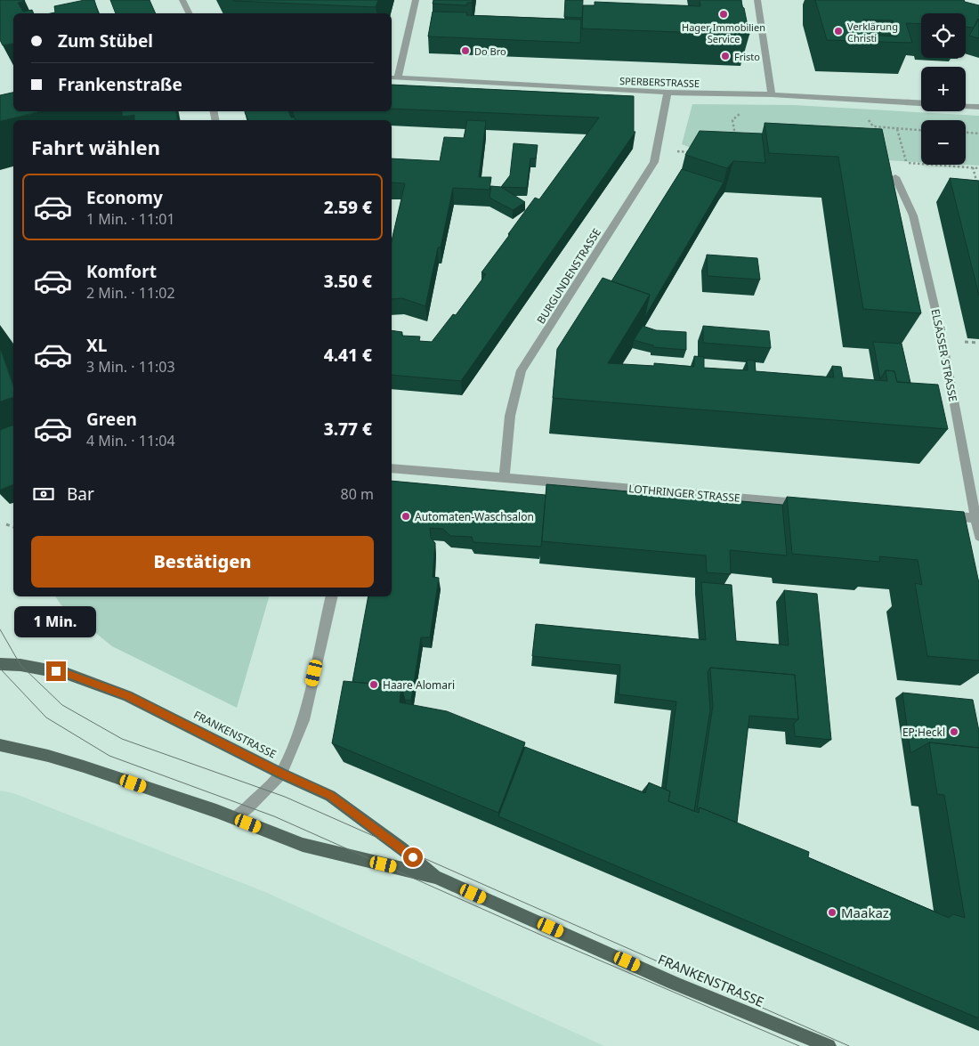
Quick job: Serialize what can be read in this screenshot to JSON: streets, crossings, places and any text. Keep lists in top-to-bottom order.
{
  "streets": {
    "main road": ["FRANKENSTRASSE"],
    "street": [
      "SPERBERSTRASSE",
      "BURGUNDENSTRASSE",
      "ELSÄSSER STRASSE",
      "LOTHRINGER STRASSE"
    ]
  },
  "crossings": [
    ["SPERBERSTRASSE", "BURGUNDENSTRASSE"],
    ["BURGUNDENSTRASSE", "LOTHRINGER STRASSE"]
  ],
  "places": [
    "Hager Immobilien Service",
    "Verklärung Christi",
    "Do Bro",
    "Fristo",
    "Automaten-Waschsalon",
    "Haare Alomari",
    "EP:Heckl",
    "Maakaz"
  ],
  "page": {
    "map_buttons": ["+", "−"],
    "banner": ["Zum Stübel", "Frankenstraße"],
    "heading": "Fahrt wählen",
    "list": [
      {
        "name": "Economy",
        "note": "1 Min. · 11:01",
        "value": "2.59 €"
      },
      {
        "name": "Komfort",
        "note": "2 Min. · 11:02",
        "value": "3.50 €"
      },
      {
        "name": "XL",
        "note": "3 Min. · 11:03",
        "value": "4.41 €"
      },
      {
        "name": "Green",
        "note": "4 Min. · 11:04",
        "value": "3.77 €"
      }
    ],
    "pay": ["Bar", "80 m"],
    "buttons": "Bestätigen",
    "bubble": "1 Min."
  }
}
